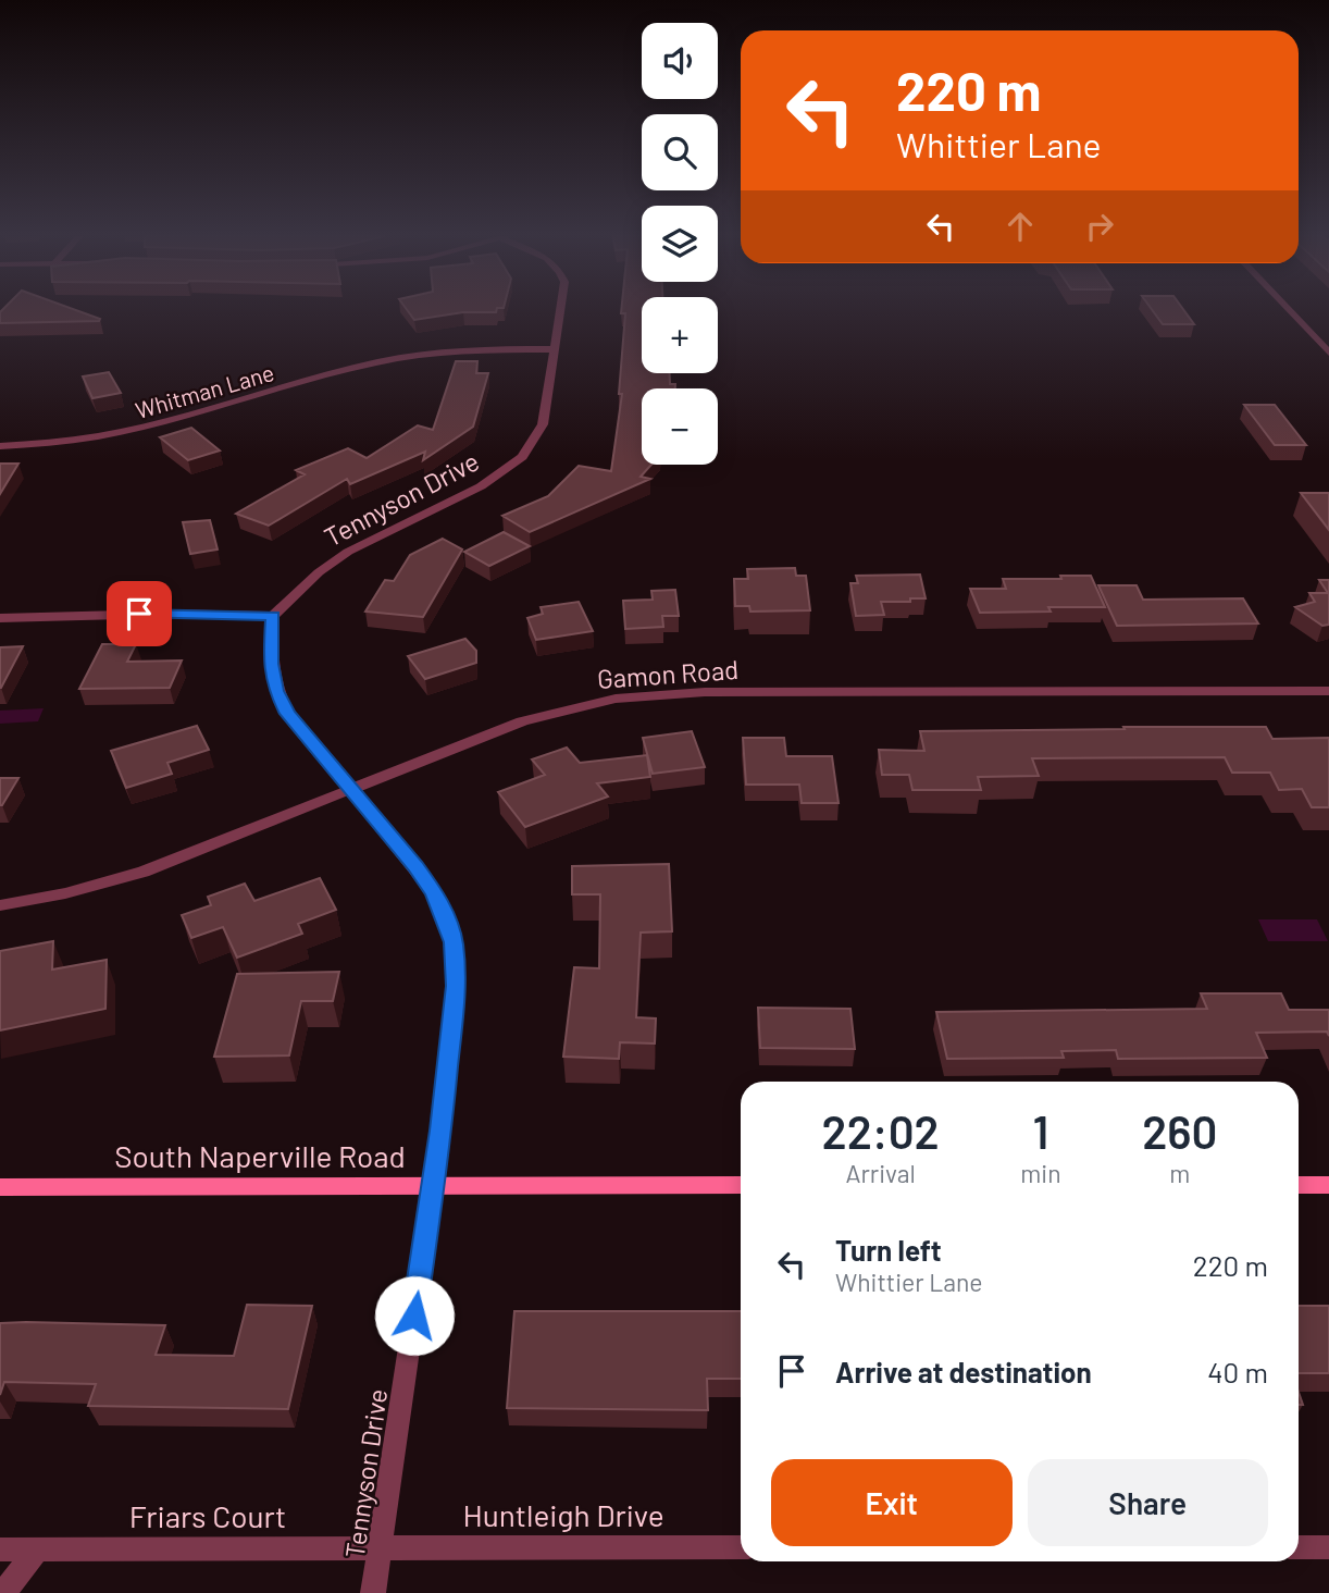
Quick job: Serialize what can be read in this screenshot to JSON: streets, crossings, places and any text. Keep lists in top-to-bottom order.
{
  "streets": {
    "main road": ["South Naperville Road"],
    "street": [
      "Whitman Lane",
      "Tennyson Drive",
      "Gamon Road",
      "Huntleigh Drive",
      "Friars Court"
    ]
  },
  "crossings": [
    ["Whitman Lane", "Tennyson Drive"],
    ["Tennyson Drive", "Gamon Road"],
    ["Tennyson Drive", "South Naperville Road"],
    ["Tennyson Drive", "Huntleigh Drive"],
    ["Tennyson Drive", "Friars Court"],
    ["Huntleigh Drive", "Friars Court"]
  ],
  "page": {
    "map_buttons": ["+", "−"],
    "turn": ["220 m", "Whittier Lane"],
    "eta": [
      "22:02",
      "Arrival",
      "1",
      "min",
      "260",
      "m"
    ],
    "list": [
      {
        "name": "Turn left",
        "note": "Whittier Lane",
        "value": "220 m"
      },
      {
        "name": "Arrive at destination",
        "value": "40 m"
      }
    ],
    "buttons": ["Exit", "Share"]
  }
}
